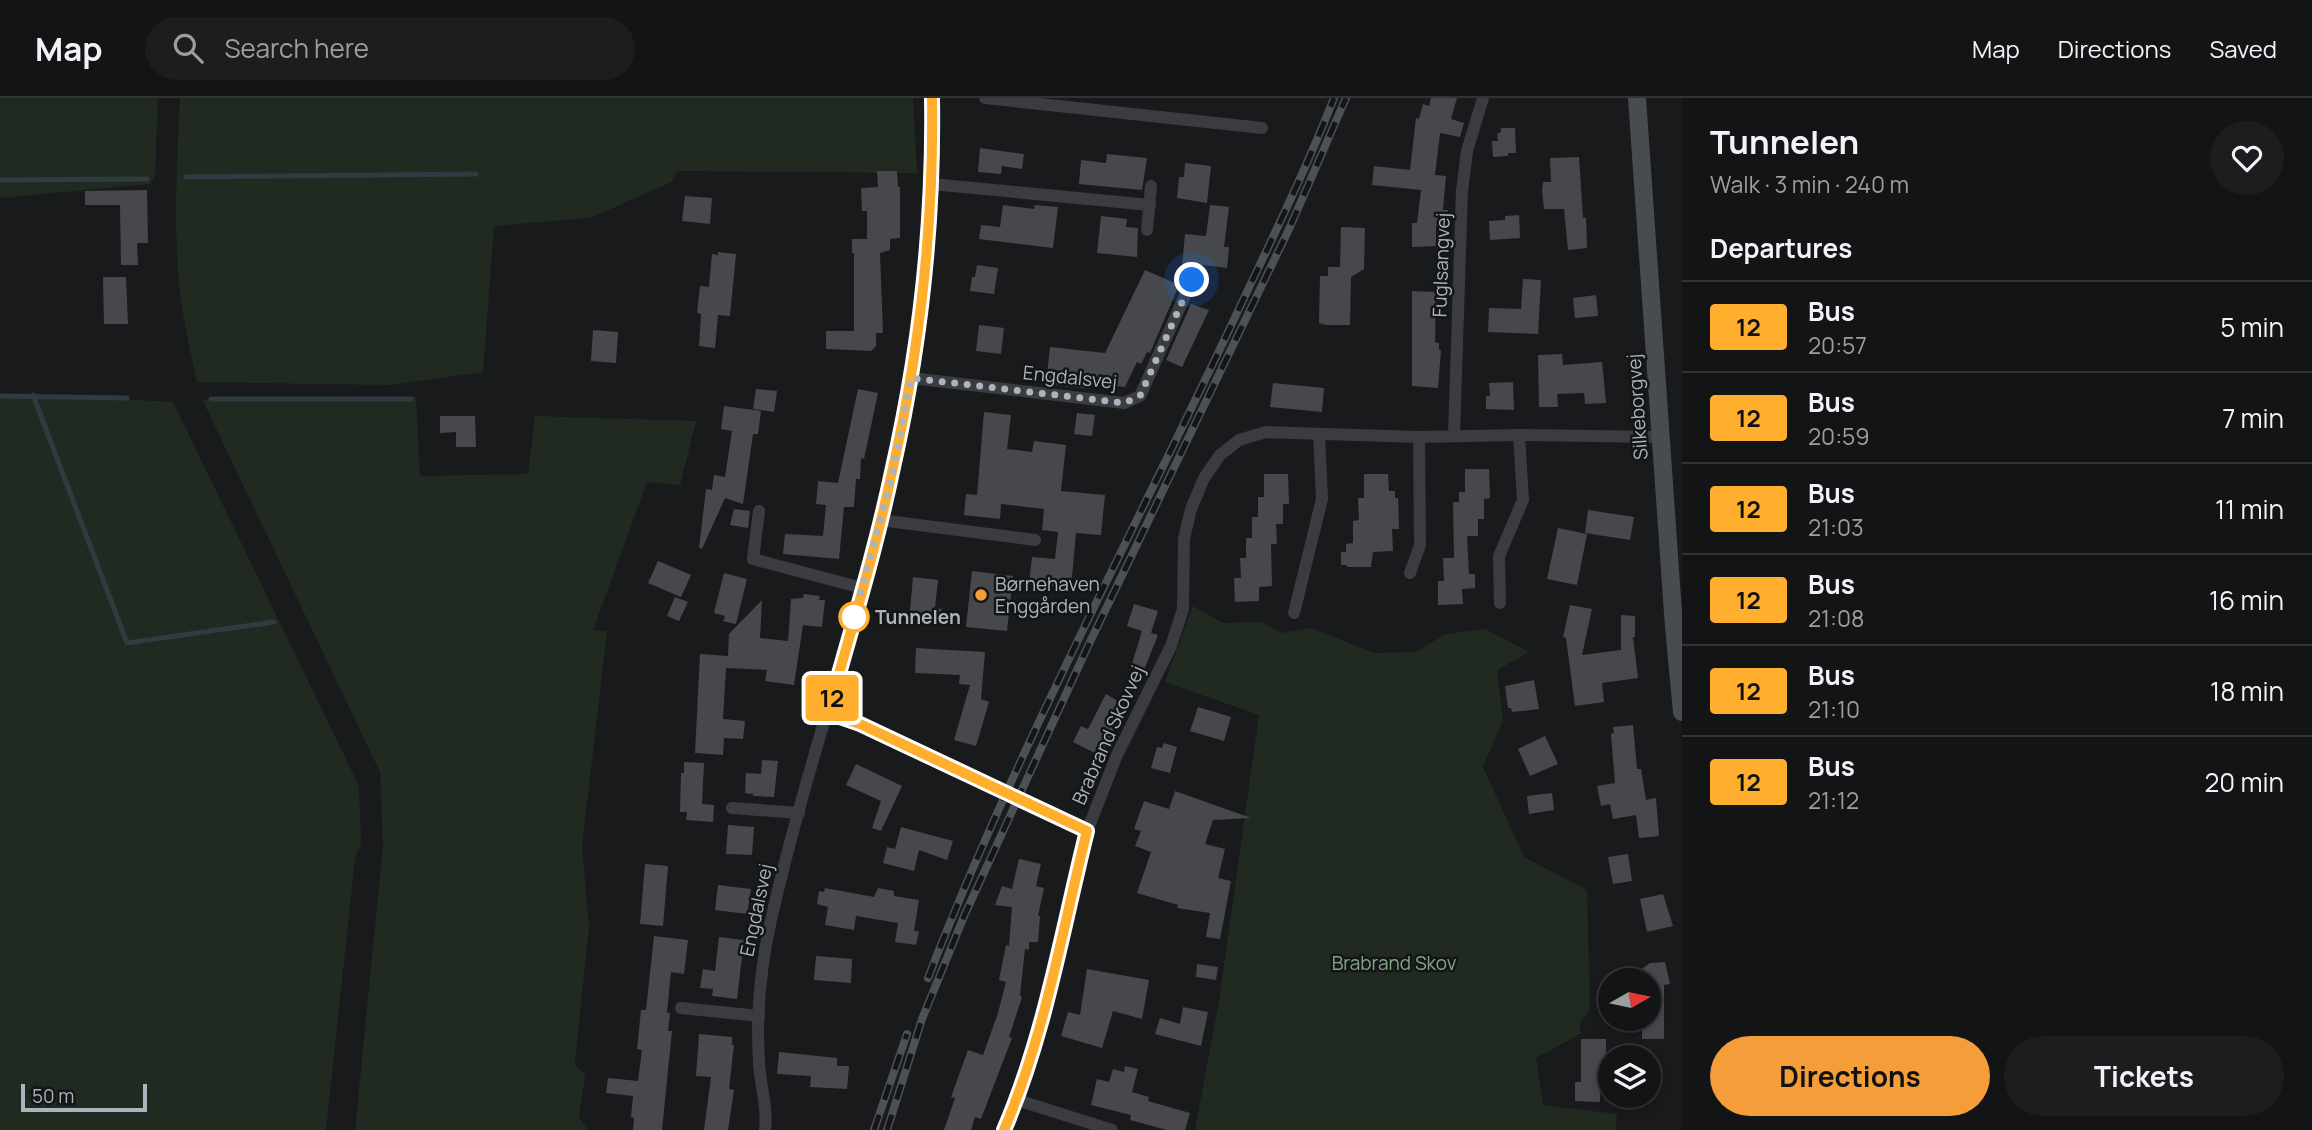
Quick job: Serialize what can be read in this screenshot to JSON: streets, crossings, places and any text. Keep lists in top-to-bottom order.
{
  "streets": {
    "main road": ["Silkeborgvej"],
    "street": ["Fuglsangvej", "Engdalsvej", "Brabrand Skovvej"]
  },
  "parks": ["Brabrand Skov"],
  "places": ["Børnehaven Enggården", "Tunnelen"],
  "lines": ["bus line 12"],
  "scale_bar": "50 m",
  "north": "right",
  "page": {
    "header": "Map",
    "search": "Search here",
    "nav": ["Map", "Directions", "Saved"],
    "on_map": "12",
    "heading": [
      ["Tunnelen", "Walk · 3 min · 240 m"],
      "Departures"
    ],
    "list": [
      {
        "mark": "12",
        "name": "Bus",
        "note": "20:57",
        "value": "5 min"
      },
      {
        "mark": "12",
        "name": "Bus",
        "note": "20:59",
        "value": "7 min"
      },
      {
        "mark": "12",
        "name": "Bus",
        "note": "21:03",
        "value": "11 min"
      },
      {
        "mark": "12",
        "name": "Bus",
        "note": "21:08",
        "value": "16 min"
      },
      {
        "mark": "12",
        "name": "Bus",
        "note": "21:10",
        "value": "18 min"
      },
      {
        "mark": "12",
        "name": "Bus",
        "note": "21:12",
        "value": "20 min"
      }
    ],
    "buttons": ["Directions", "Tickets"],
    "scale": "50 m"
  }
}
